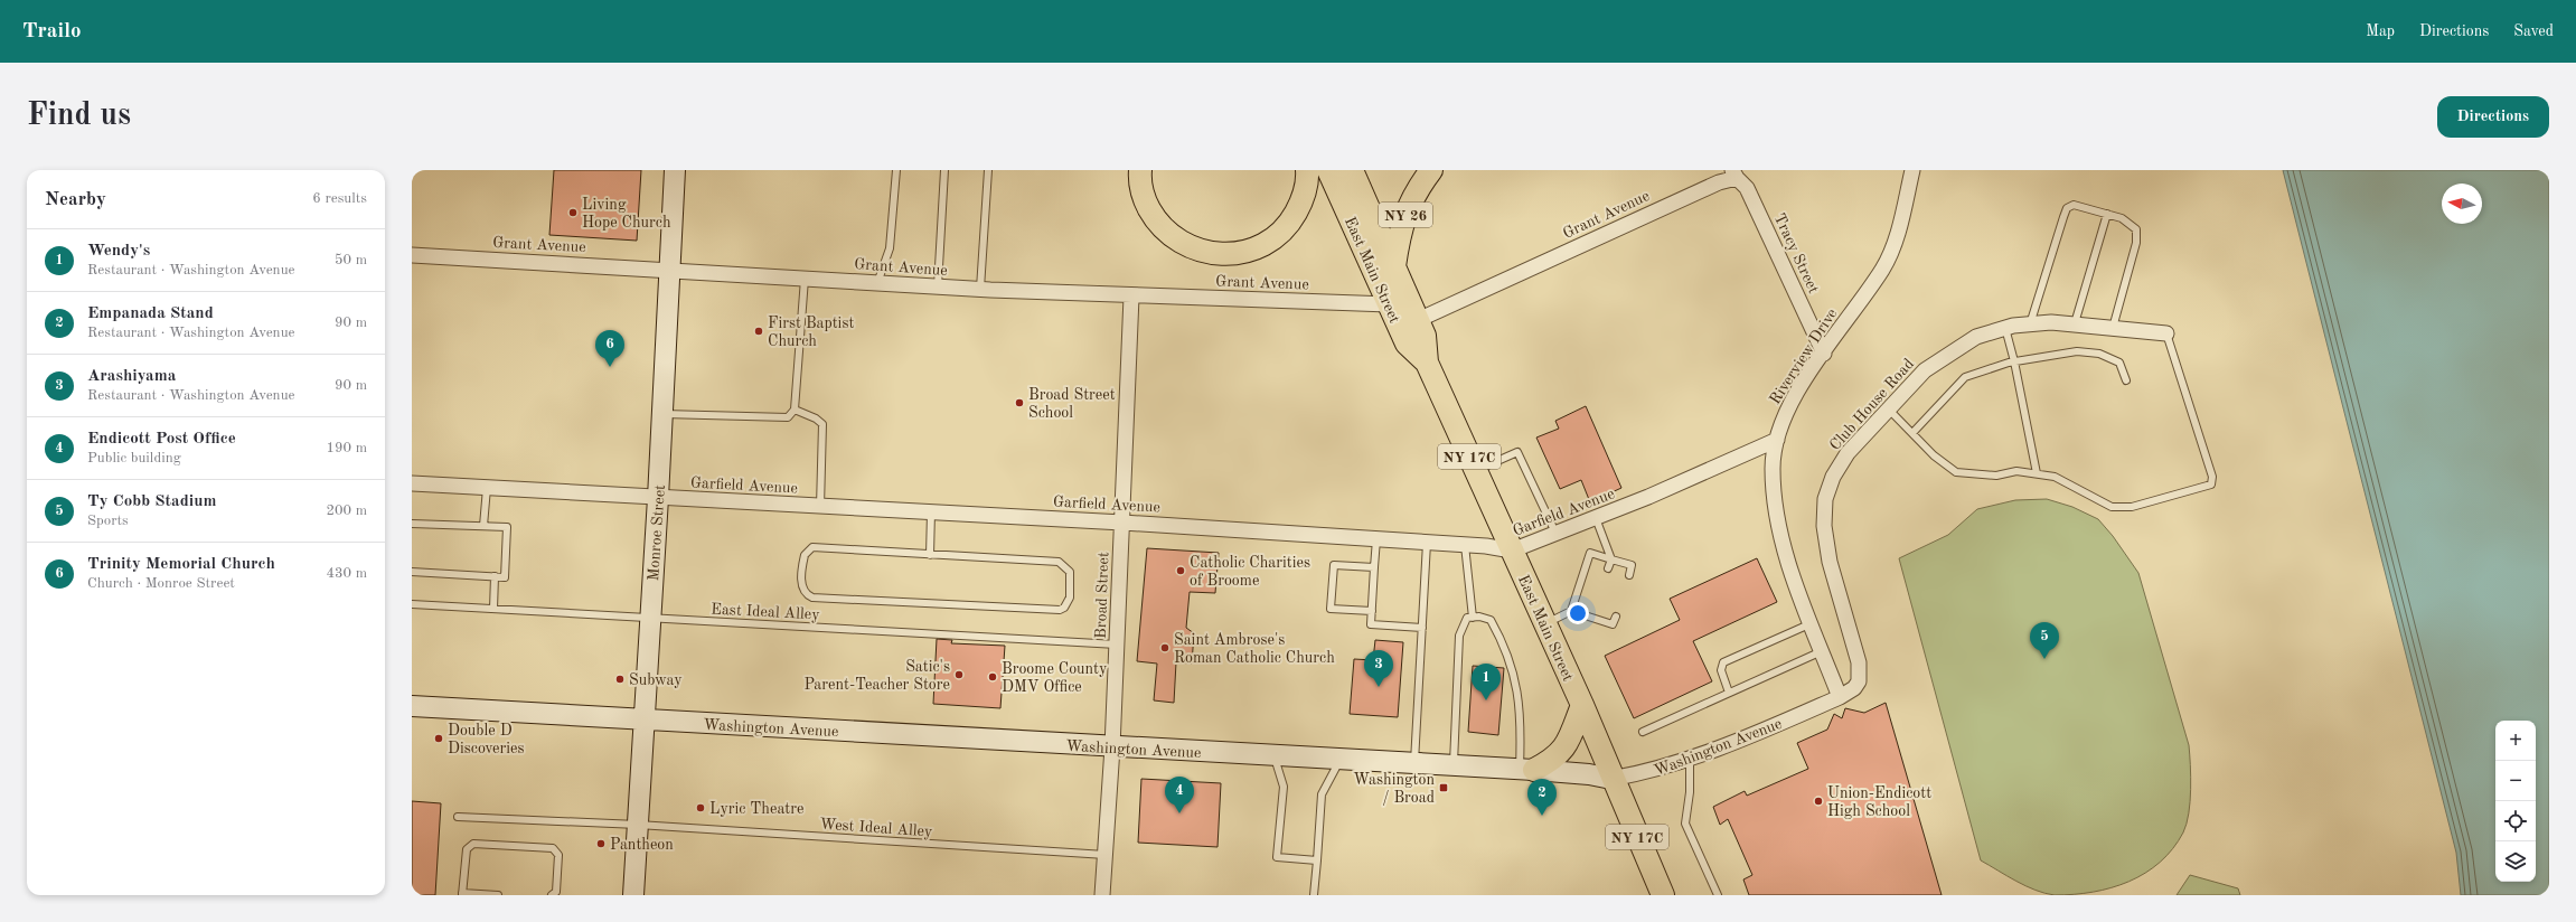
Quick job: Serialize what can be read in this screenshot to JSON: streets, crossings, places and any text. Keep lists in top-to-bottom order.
{
  "streets": {
    "main road": ["NY 26", "East Main Street", "NY 17C"],
    "street": [
      "Grant Avenue",
      "Tracy Street",
      "Riverview Drive",
      "Club House Road",
      "Garfield Avenue",
      "Monroe Street",
      "Broad Street",
      "Washington Avenue"
    ],
    "lane": ["East Ideal Alley", "West Ideal Alley"]
  },
  "crossings": [
    ["Grant Avenue", "Tracy Street"],
    ["Grant Avenue", "East Main Street"],
    ["Grant Avenue", "Monroe Street"],
    ["Grant Avenue", "Broad Street"],
    ["NY 26", "East Main Street"],
    ["Tracy Street", "Riverview Drive"],
    ["East Main Street", "Garfield Avenue"],
    ["East Main Street", "Washington Avenue"],
    ["Riverview Drive", "Club House Road"],
    ["Riverview Drive", "Garfield Avenue"],
    ["Riverview Drive", "Washington Avenue"],
    ["Club House Road", "Washington Avenue"],
    ["Garfield Avenue", "Monroe Street"],
    ["Garfield Avenue", "Broad Street"],
    ["Monroe Street", "East Ideal Alley"],
    ["Monroe Street", "Washington Avenue"],
    ["Monroe Street", "West Ideal Alley"],
    ["Broad Street", "East Ideal Alley"],
    ["Broad Street", "Washington Avenue"],
    ["Broad Street", "West Ideal Alley"]
  ],
  "places": {
    "other": [
      "Living Hope Church",
      "First Baptist Church",
      "Broad Street School",
      "Catholic Charities of Broome",
      "Saint Ambrose's Roman Catholic Church",
      "Satic's Parent-Teacher Store",
      "Broome County DMV Office",
      "Subway",
      "Double D Discoveries",
      "Union-Endicott High School",
      "Lyric Theatre",
      "Pantheon"
    ],
    "transit": ["Washington / Broad"]
  },
  "north": "left",
  "page": {
    "header": "Trailo",
    "nav": ["Map", "Directions", "Saved"],
    "buttons": "Directions",
    "title": "Find us",
    "heading": ["Nearby", "6 results"],
    "list": [
      {
        "mark": "1",
        "name": "Wendy's",
        "note": "Restaurant · Washington Avenue",
        "value": "50 m"
      },
      {
        "mark": "2",
        "name": "Empanada Stand",
        "note": "Restaurant · Washington Avenue",
        "value": "90 m"
      },
      {
        "mark": "3",
        "name": "Arashiyama",
        "note": "Restaurant · Washington Avenue",
        "value": "90 m"
      },
      {
        "mark": "4",
        "name": "Endicott Post Office",
        "note": "Public building",
        "value": "190 m"
      },
      {
        "mark": "5",
        "name": "Ty Cobb Stadium",
        "note": "Sports",
        "value": "200 m"
      },
      {
        "mark": "6",
        "name": "Trinity Memorial Church",
        "note": "Church · Monroe Street",
        "value": "430 m"
      }
    ],
    "pins": [
      "6",
      "5",
      "3",
      "1",
      "4",
      "2"
    ],
    "map_buttons": ["+", "−"]
  }
}
